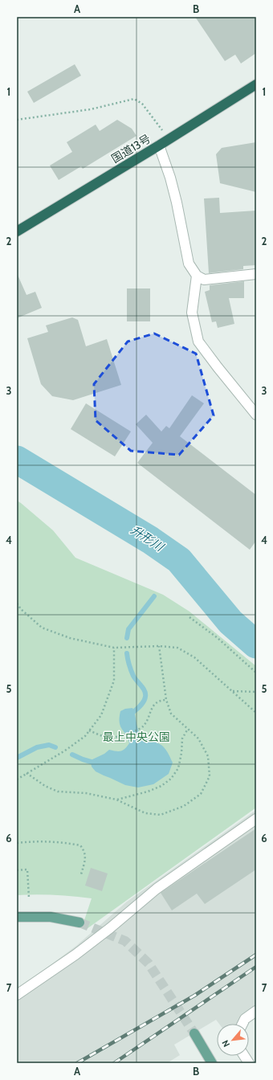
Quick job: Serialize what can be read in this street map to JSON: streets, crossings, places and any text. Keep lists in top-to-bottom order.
{
  "streets": {
    "highway": ["国道13号"]
  },
  "water": ["升形川"],
  "parks": ["最上中央公園"],
  "north": "bottom left",
  "grid": {
    "columns": ["A", "B"],
    "rows": [
      "1",
      "2",
      "3",
      "4",
      "5",
      "6",
      "7"
    ]
  }
}
